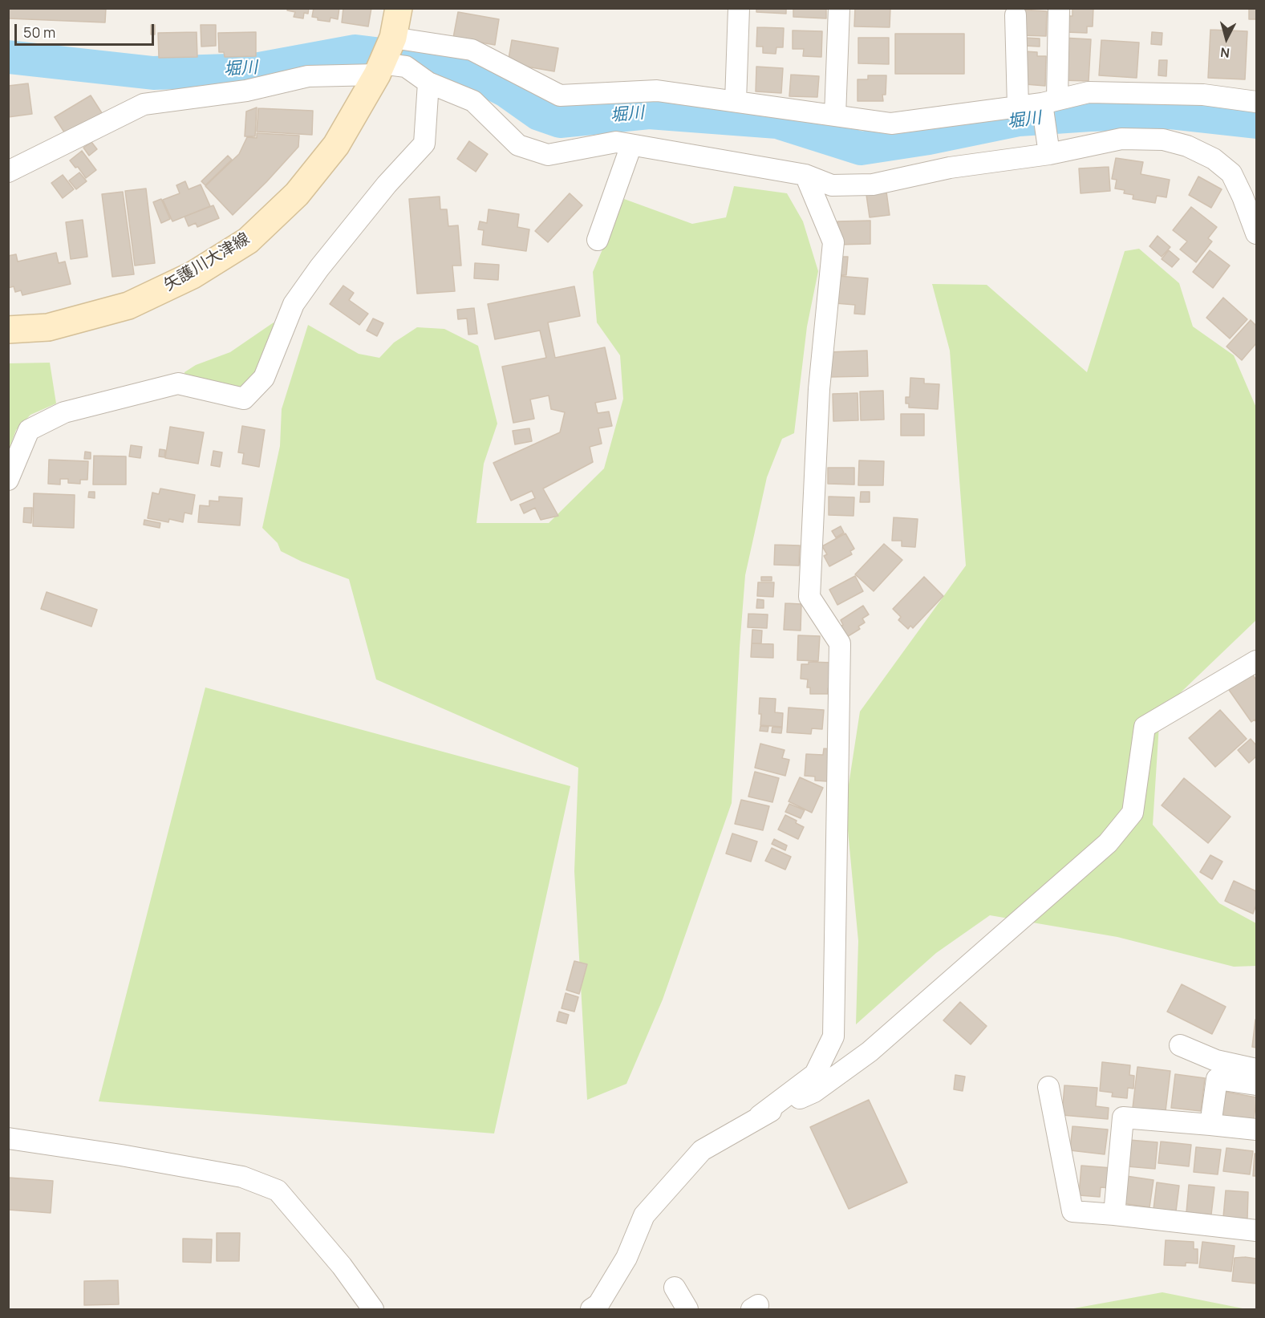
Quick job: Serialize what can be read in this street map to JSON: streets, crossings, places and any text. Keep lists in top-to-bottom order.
{
  "streets": {
    "main road": ["矢護川大津線"]
  },
  "water": ["堀川"],
  "scale_bar": "50 m",
  "north": "bottom"
}
